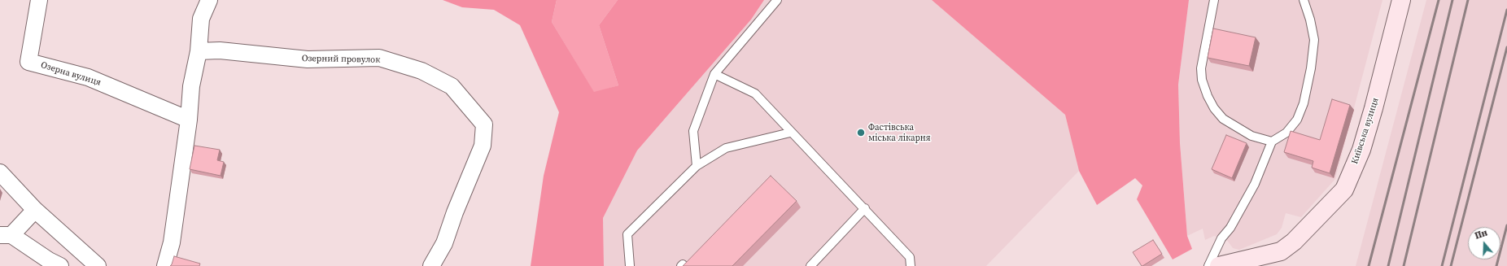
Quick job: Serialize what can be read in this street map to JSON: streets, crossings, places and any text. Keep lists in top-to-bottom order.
{
  "streets": {
    "main road": ["Київська вулиця"],
    "street": ["Озерний провулок", "Озерна вулиця"]
  },
  "places": ["Фастівська міська лікарня"],
  "north": "top"
}
